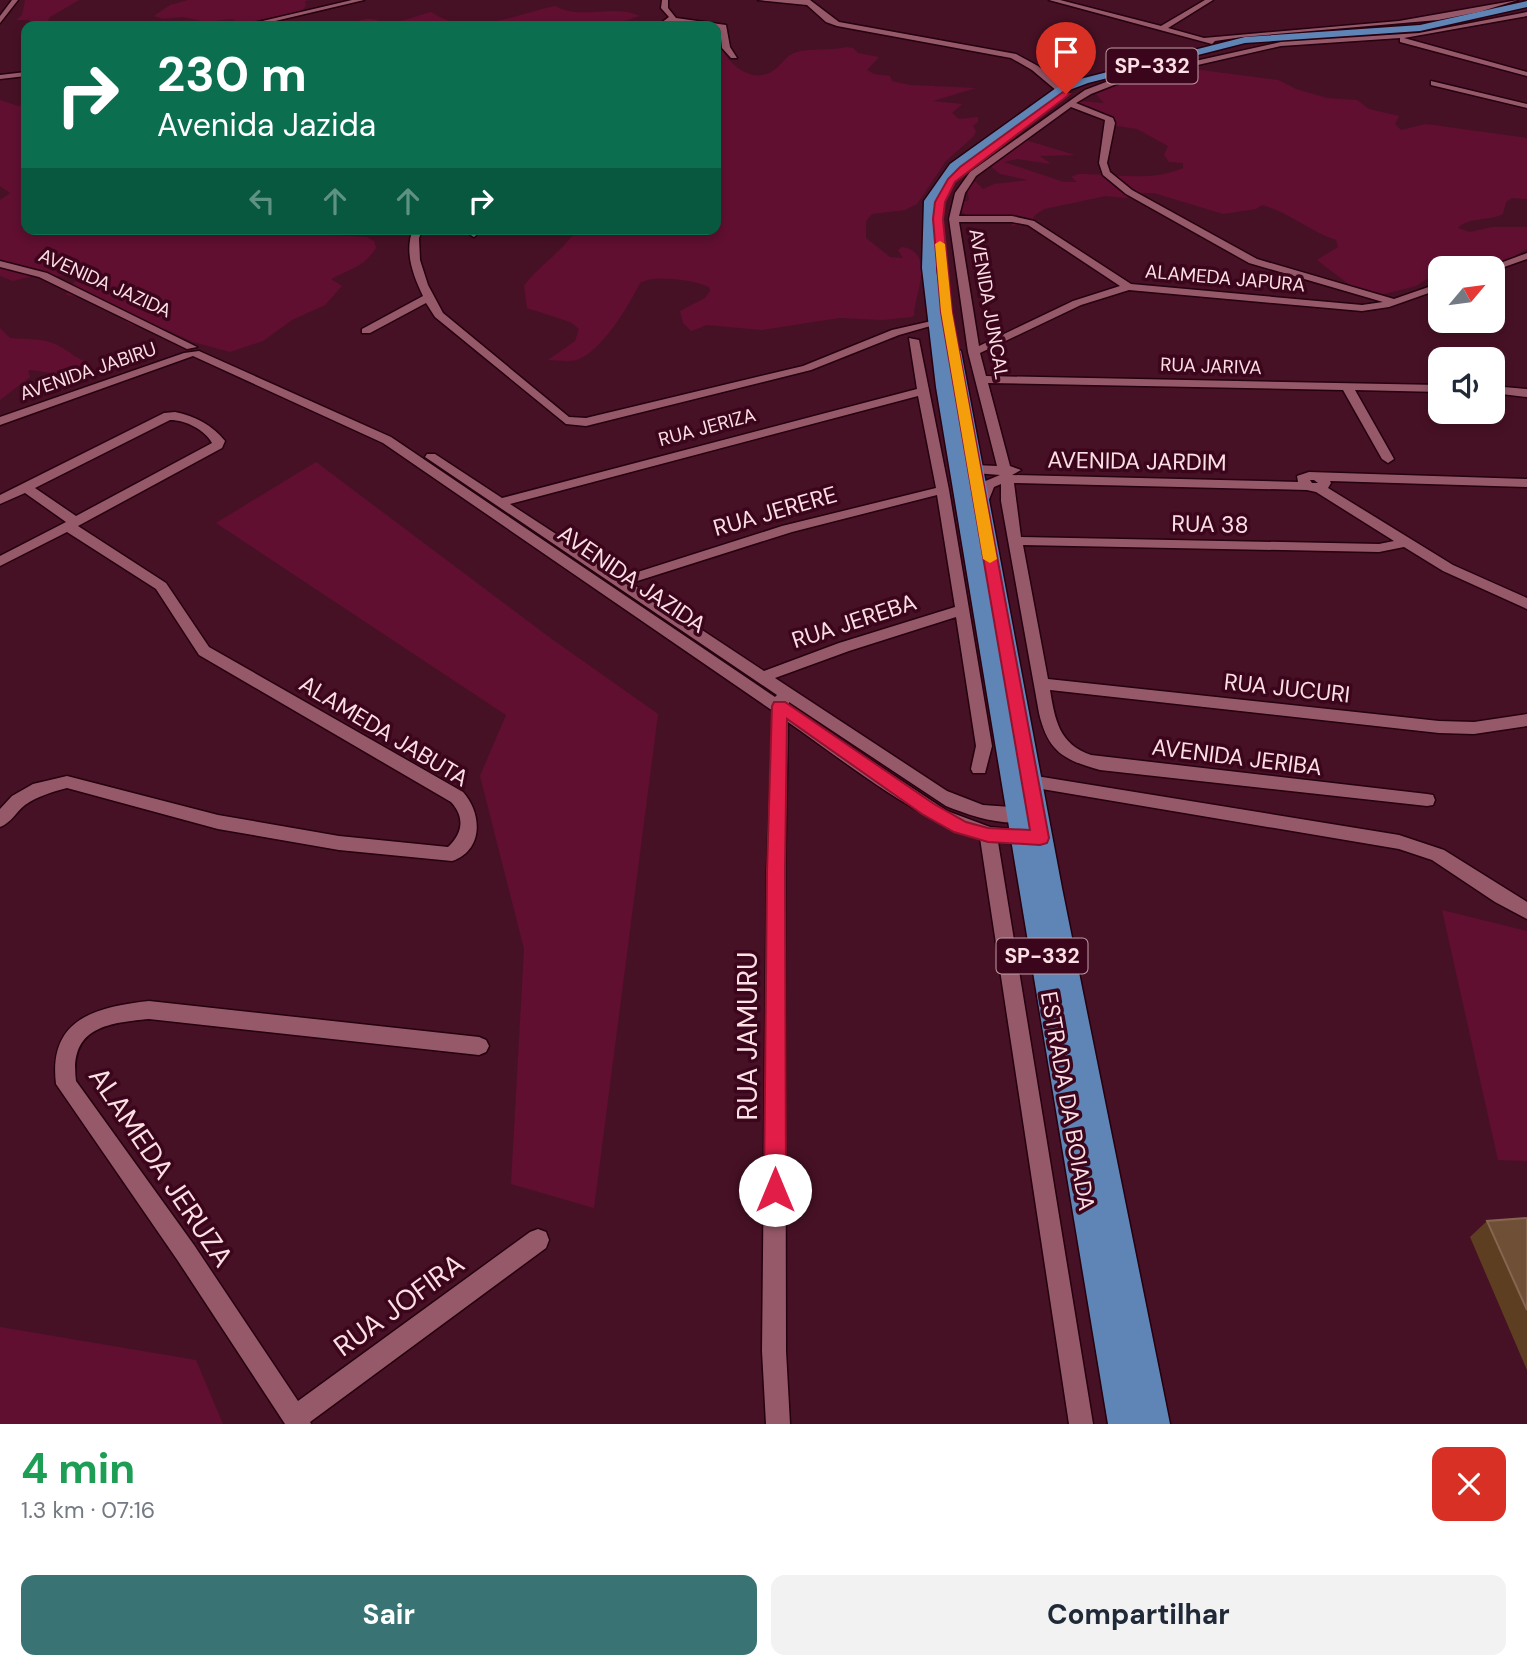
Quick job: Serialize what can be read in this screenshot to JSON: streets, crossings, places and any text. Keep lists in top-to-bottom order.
{
  "streets": {
    "main road": ["SP-332", "ESTRADA DA BOIADA"],
    "street": [
      "ALAMEDA JAPURA",
      "AVENIDA JAZIDA",
      "AVENIDA JUNCAL",
      "RUA JARIVA",
      "AVENIDA JABIRU",
      "RUA JERIZA",
      "AVENIDA JARDIM",
      "RUA JERERE",
      "RUA 38",
      "RUA JEREBA",
      "RUA JUCURI",
      "ALAMEDA JABUTA",
      "AVENIDA JERIBA",
      "RUA JAMURU",
      "ALAMEDA JERUZA",
      "RUA JOFIRA"
    ]
  },
  "crossings": [
    ["SP-332", "AVENIDA JUNCAL"],
    ["SP-332", "AVENIDA JARDIM"],
    ["SP-332", "RUA JERERE"],
    ["SP-332", "ESTRADA DA BOIADA"],
    ["ALAMEDA JAPURA", "AVENIDA JUNCAL"],
    ["AVENIDA JAZIDA", "AVENIDA JABIRU"],
    ["AVENIDA JAZIDA", "RUA JERIZA"],
    ["AVENIDA JAZIDA", "RUA JERERE"],
    ["AVENIDA JAZIDA", "RUA JEREBA"],
    ["AVENIDA JAZIDA", "RUA JAMURU"],
    ["AVENIDA JAZIDA", "ESTRADA DA BOIADA"],
    ["AVENIDA JUNCAL", "RUA JARIVA"],
    ["AVENIDA JUNCAL", "AVENIDA JARDIM"],
    ["AVENIDA JUNCAL", "RUA 38"],
    ["AVENIDA JUNCAL", "RUA JUCURI"],
    ["AVENIDA JUNCAL", "AVENIDA JERIBA"],
    ["AVENIDA JARDIM", "RUA JERERE"],
    ["AVENIDA JARDIM", "ESTRADA DA BOIADA"],
    ["RUA JERERE", "ESTRADA DA BOIADA"],
    ["ALAMEDA JERUZA", "RUA JOFIRA"]
  ],
  "north": "top right",
  "page": {
    "turn": ["230 m", "Avenida Jazida"],
    "heading": ["4 min", "1.3 km · 07:16"],
    "buttons": ["Sair", "Compartilhar"]
  }
}
